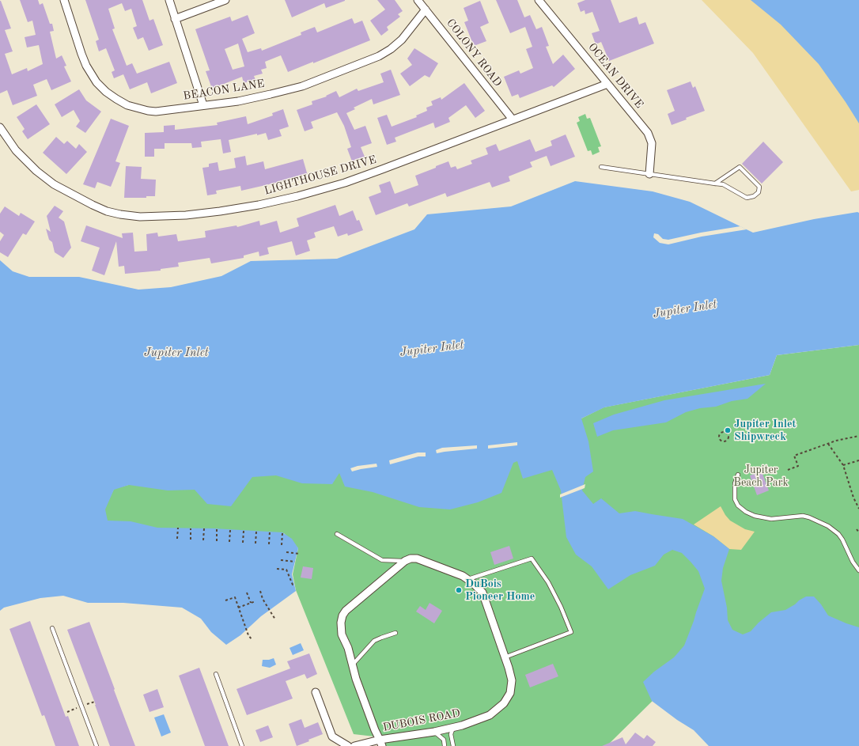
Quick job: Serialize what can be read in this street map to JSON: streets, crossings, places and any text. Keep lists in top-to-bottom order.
{
  "streets": {
    "street": [
      "COLONY ROAD",
      "OCEAN DRIVE",
      "BEACON LANE",
      "LIGHTHOUSE DRIVE",
      "DUBOIS ROAD"
    ]
  },
  "crossings": [
    ["COLONY ROAD", "BEACON LANE"],
    ["COLONY ROAD", "LIGHTHOUSE DRIVE"],
    ["OCEAN DRIVE", "LIGHTHOUSE DRIVE"]
  ],
  "water": ["Jupiter Inlet"],
  "parks": ["Jupiter Beach Park"],
  "places": ["Jupiter Inlet Shipwreck", "DuBois Pioneer Home"]
}
